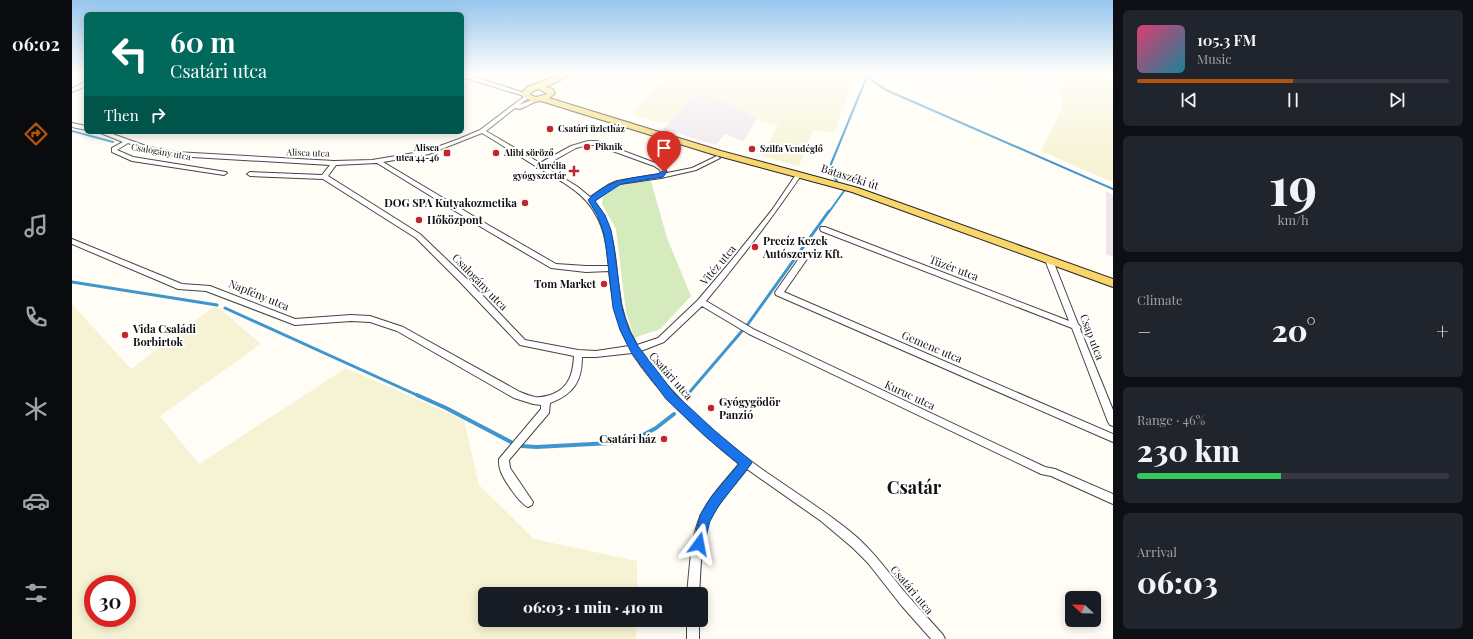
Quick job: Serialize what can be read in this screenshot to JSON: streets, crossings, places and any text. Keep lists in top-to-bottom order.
{
  "streets": {
    "main road": ["Bátaszéki út"],
    "street": [
      "Csalogány utca",
      "Alisca utca",
      "Vitéz utca",
      "Tüzér utca",
      "Napfény utca",
      "Csap utca",
      "Gemenc utca",
      "Csatári utca",
      "Kuruc utca"
    ]
  },
  "crossings": [
    ["Csalogány utca", "Alisca utca"],
    ["Csalogány utca", "Vitéz utca"],
    ["Csalogány utca", "Csatári utca"],
    ["Alisca utca", "Csatári utca"],
    ["Bátaszéki út", "Vitéz utca"],
    ["Bátaszéki út", "Csap utca"],
    ["Vitéz utca", "Csatári utca"],
    ["Vitéz utca", "Kuruc utca"],
    ["Tüzér utca", "Csap utca"]
  ],
  "districts": ["Csatár"],
  "places": {
    "other": [
      "Csatári üzletház",
      "Piknik",
      "Szilfa Vendéglő",
      "Alibi söröző",
      "DOG SPA Kutyakozmetika",
      "Hőközpont",
      "Precíz Kezek Autószerviz Kft.",
      "Tom Market",
      "Vida Családi Borbirtok",
      "Gyógygödör Panzió",
      "Csatári ház"
    ],
    "transit": ["Alisca utca 44-46"],
    "health": ["Aurélia gyógyszertár"]
  },
  "north": "left",
  "page": {
    "tabs": "06:02",
    "turn": ["60 m", "Csatári utca"],
    "song": ["105.3 FM", "Music"],
    "then": "Then",
    "tile": [
      ["19", "km/h"],
      "Climate",
      ["Range · 46%", "230 km"],
      ["Arrival", "06:03"]
    ],
    "heat": ["−", "20°", "+"],
    "limit": "30",
    "trip": "06:03 · 1 min · 410 m"
  }
}
